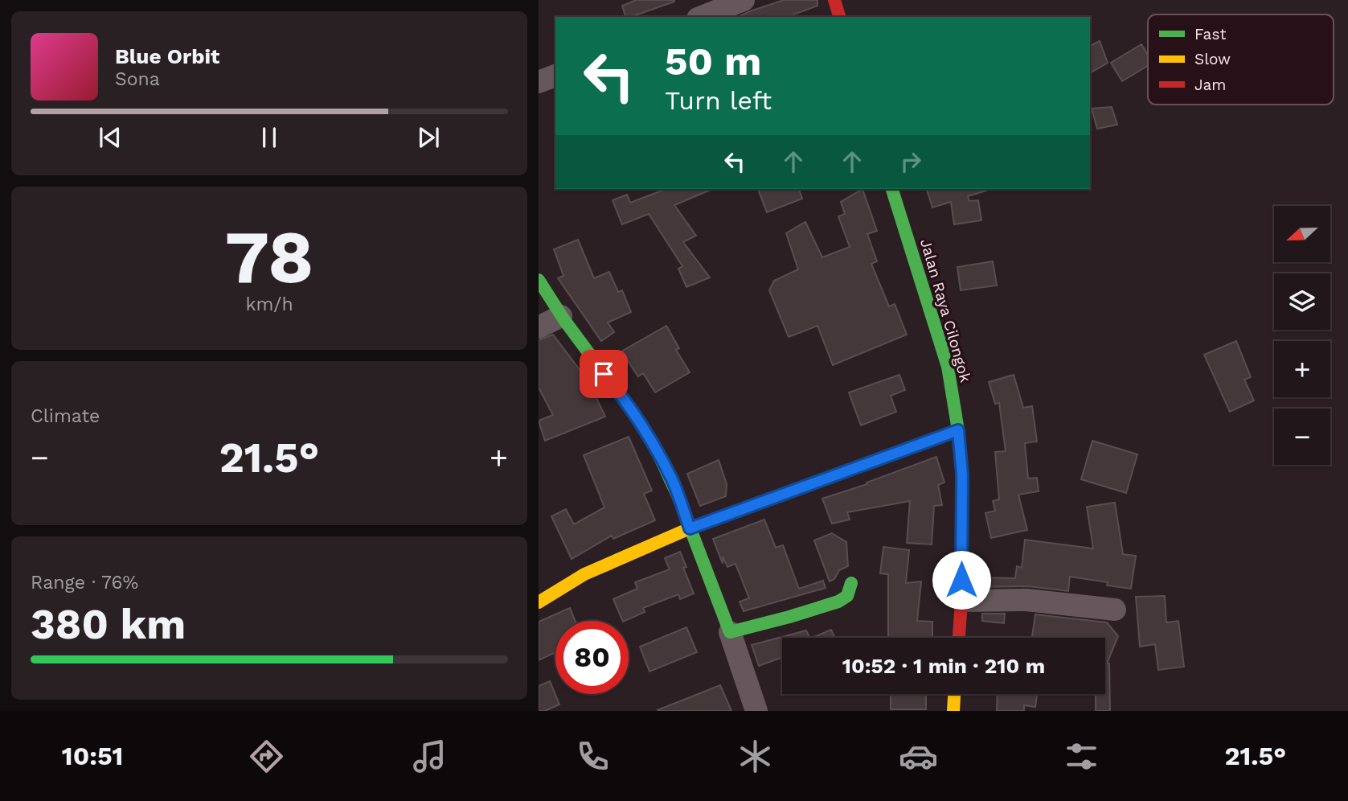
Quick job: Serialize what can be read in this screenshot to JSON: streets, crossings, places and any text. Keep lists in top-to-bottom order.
{
  "streets": {
    "main road": ["Jalan Raya Cilongok"]
  },
  "legend": ["Fast", "Slow", "Jam"],
  "north": "left",
  "page": {
    "turn": ["50 m", "Turn left"],
    "song": ["Blue Orbit", "Sona"],
    "tile": [
      ["78", "km/h"],
      "Climate",
      ["Range · 76%", "380 km"]
    ],
    "map_buttons": ["+", "−"],
    "heat": ["−", "21.5°", "+"],
    "limit": "80",
    "trip": "10:52 · 1 min · 210 m",
    "tabs": ["10:51", "21.5°"]
  }
}
